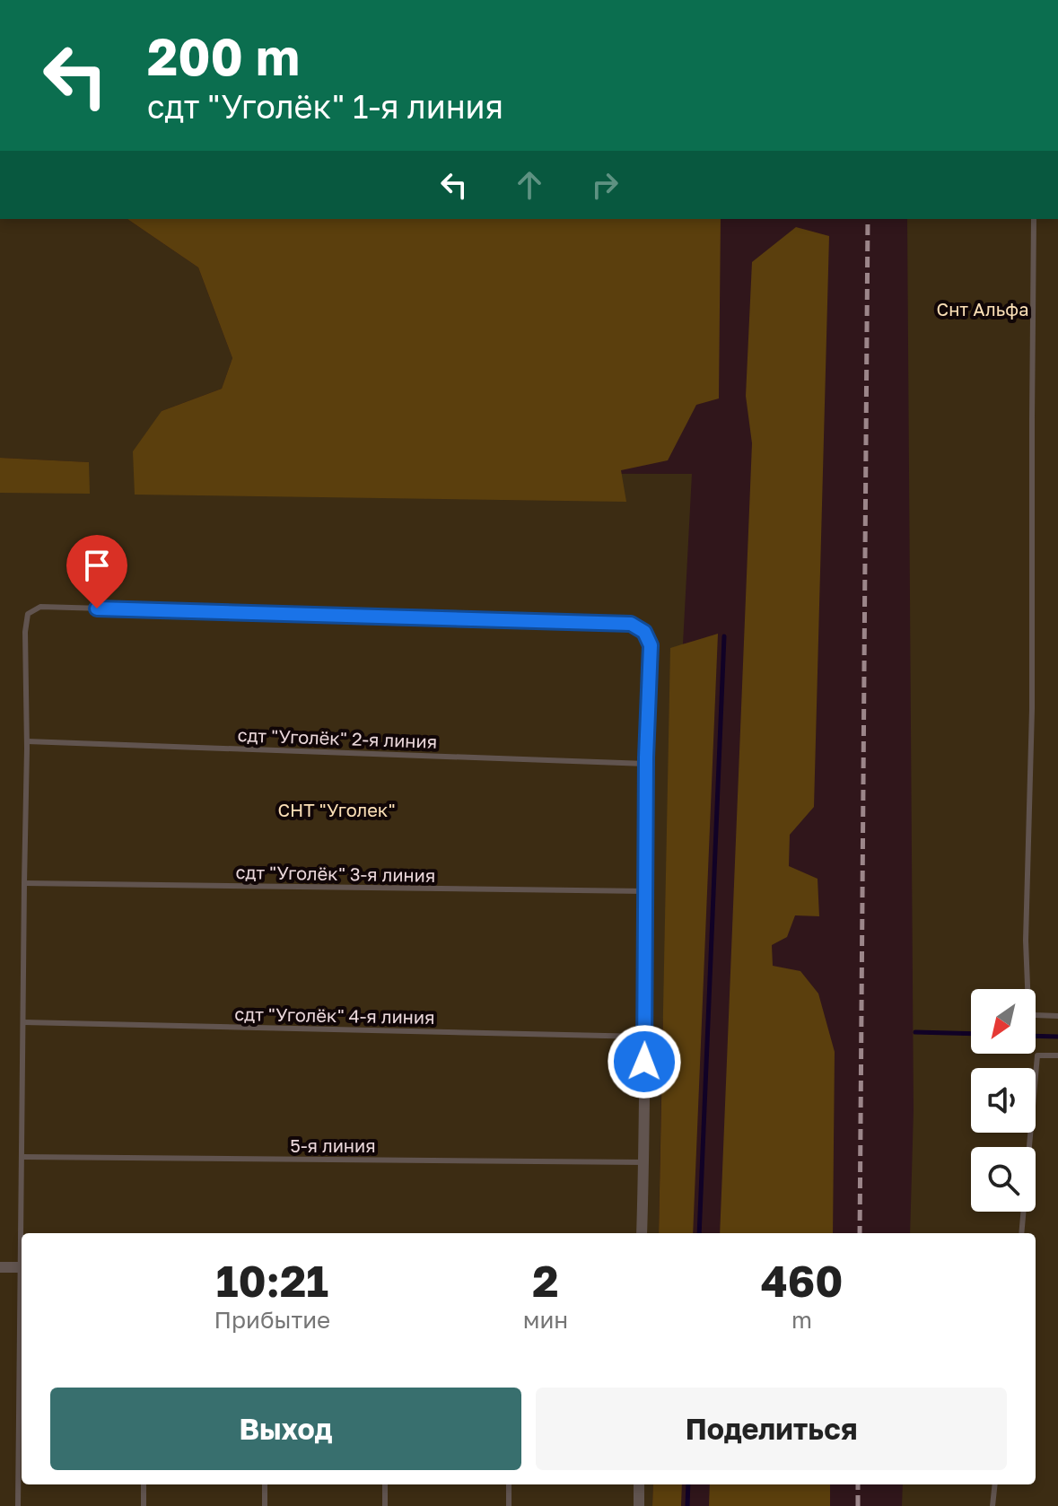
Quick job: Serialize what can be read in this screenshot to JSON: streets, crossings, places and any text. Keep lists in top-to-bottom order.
{
  "streets": {
    "lane": [
      "сдт \"Уголёк\" 2-я линия",
      "сдт \"Уголёк\" 3-я линия",
      "сдт \"Уголёк\" 4-я линия",
      "5-я линия"
    ]
  },
  "parks": ["Снт Альфа", "СНТ \"Уголек\""],
  "north": "bottom left",
  "page": {
    "turn": ["200 m", "сдт \"Уголёк\" 1-я линия"],
    "eta": [
      "10:21",
      "Прибытие",
      "2",
      "мин",
      "460",
      "m"
    ],
    "buttons": ["Выход", "Поделиться"]
  }
}
